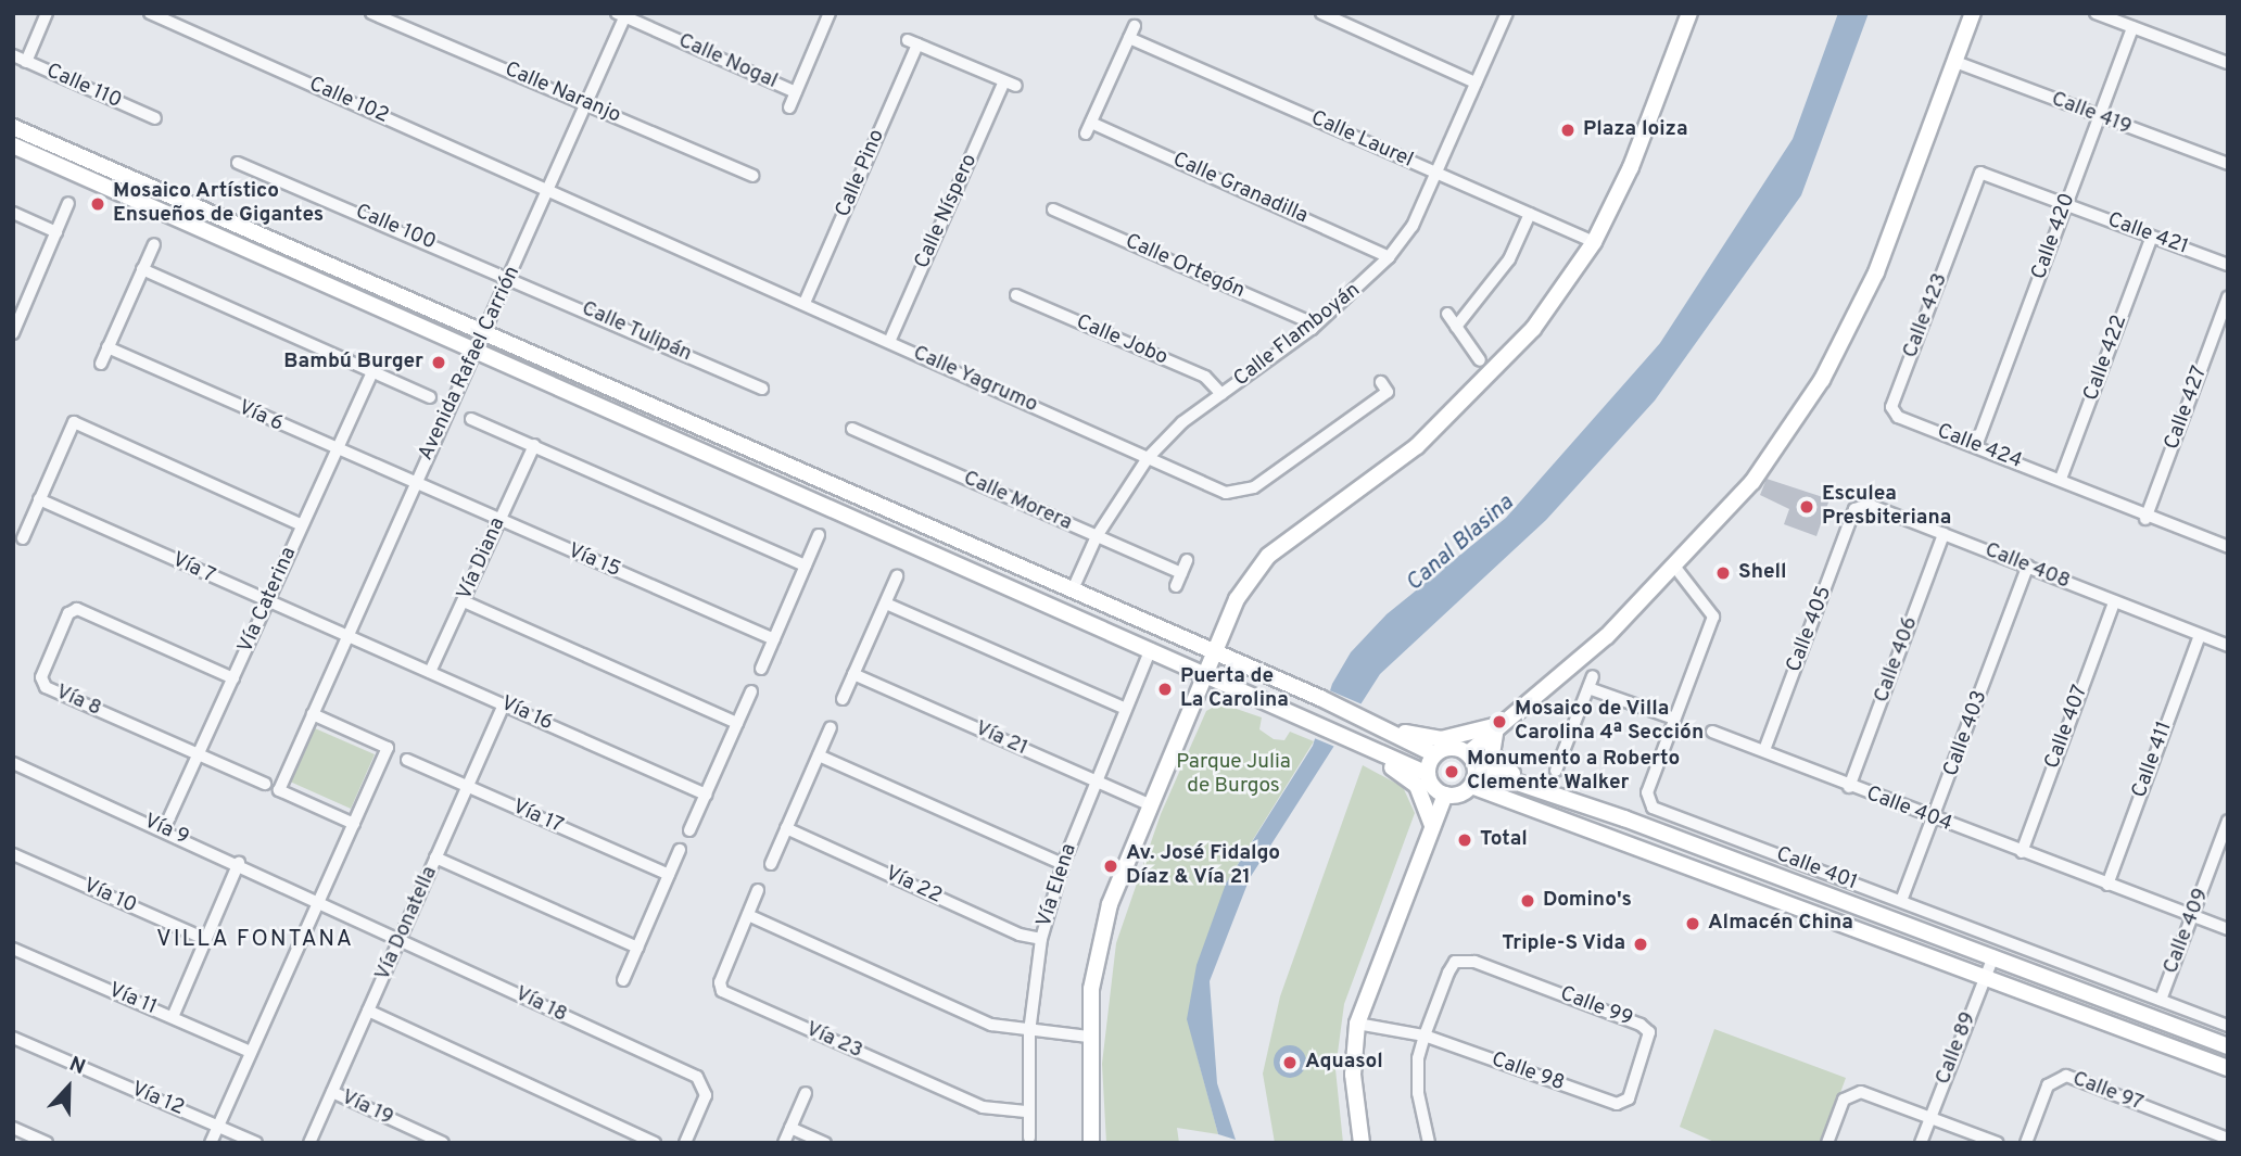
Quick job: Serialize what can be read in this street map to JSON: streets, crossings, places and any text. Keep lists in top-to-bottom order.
{
  "streets": {
    "street": [
      "Calle Nogal",
      "Calle 110",
      "Calle Naranjo",
      "Calle 102",
      "Calle 419",
      "Calle Laurel",
      "Calle Pino",
      "Calle Granadilla",
      "Calle Níspero",
      "Calle 100",
      "Calle 421",
      "Calle 420",
      "Calle Ortegón",
      "Calle 423",
      "Calle Tulipán",
      "Calle Flamboyán",
      "Calle Jobo",
      "Calle 422",
      "Avenida Rafael Carrión",
      "Calle Yagrumo",
      "Calle 427",
      "Vía 6",
      "Calle 424",
      "Calle Morera",
      "Vía Diana",
      "Vía 15",
      "Calle 408",
      "Vía 7",
      "Vía Caterina",
      "Calle 405",
      "Calle 406",
      "Vía 8",
      "Vía 16",
      "Calle 407",
      "Calle 403",
      "Vía 21",
      "Calle 411",
      "Calle 404",
      "Vía 17",
      "Vía 9",
      "Calle 401",
      "Vía 22",
      "Vía Elena",
      "Vía 10",
      "Vía Donatella",
      "Calle 409",
      "Vía 11",
      "Vía 18",
      "Calle 99",
      "Vía 23",
      "Calle 89",
      "Calle 98",
      "Calle 97",
      "Vía 12",
      "Vía 19"
    ]
  },
  "crossings": [
    ["Calle Nogal", "Avenida Rafael Carrión"],
    ["Calle Naranjo", "Avenida Rafael Carrión"],
    ["Calle 102", "Avenida Rafael Carrión"],
    ["Calle 102", "Calle Yagrumo"],
    ["Calle 419", "Calle 420"],
    ["Calle Laurel", "Calle Granadilla"],
    ["Calle Laurel", "Calle Flamboyán"],
    ["Calle Pino", "Calle Níspero"],
    ["Calle Pino", "Calle Yagrumo"],
    ["Calle Granadilla", "Calle Flamboyán"],
    ["Calle Níspero", "Calle Yagrumo"],
    ["Calle 100", "Calle Tulipán"],
    ["Calle 100", "Avenida Rafael Carrión"],
    ["Calle 421", "Calle 420"],
    ["Calle 421", "Calle 423"],
    ["Calle 421", "Calle 422"],
    ["Calle 420", "Calle 424"],
    ["Calle Ortegón", "Calle Flamboyán"],
    ["Calle 423", "Calle 424"],
    ["Calle Tulipán", "Avenida Rafael Carrión"],
    ["Calle Flamboyán", "Calle Jobo"],
    ["Calle Flamboyán", "Calle Yagrumo"],
    ["Calle Flamboyán", "Calle Morera"],
    ["Calle 422", "Calle 424"],
    ["Avenida Rafael Carrión", "Calle Yagrumo"],
    ["Avenida Rafael Carrión", "Vía 6"],
    ["Avenida Rafael Carrión", "Vía 15"],
    ["Avenida Rafael Carrión", "Vía 7"],
    ["Avenida Rafael Carrión", "Vía 16"],
    ["Calle 427", "Calle 424"],
    ["Vía 6", "Vía 15"],
    ["Vía 6", "Vía Caterina"],
    ["Vía Diana", "Vía 15"],
    ["Vía Diana", "Vía 16"],
    ["Calle 408", "Calle 405"],
    ["Calle 408", "Calle 406"],
    ["Calle 408", "Calle 407"],
    ["Calle 408", "Calle 403"],
    ["Calle 408", "Calle 411"],
    ["Vía 7", "Vía Caterina"],
    ["Vía 7", "Vía 16"],
    ["Vía Caterina", "Vía 8"],
    ["Vía Caterina", "Vía 9"],
    ["Calle 405", "Calle 404"],
    ["Calle 406", "Calle 404"],
    ["Vía 16", "Vía Donatella"],
    ["Calle 407", "Calle 404"],
    ["Calle 403", "Calle 404"],
    ["Calle 403", "Calle 401"],
    ["Vía 21", "Vía Elena"],
    ["Calle 411", "Calle 404"],
    ["Calle 404", "Calle 409"],
    ["Vía 17", "Vía Donatella"],
    ["Vía 9", "Vía 18"],
    ["Calle 401", "Calle 409"],
    ["Vía 22", "Vía Elena"],
    ["Vía Elena", "Vía 23"],
    ["Vía Donatella", "Vía 18"],
    ["Vía Donatella", "Vía 19"],
    ["Calle 99", "Calle 98"]
  ],
  "districts": ["VILLA FONTANA"],
  "water": ["Canal Blasina"],
  "parks": ["Parque Julia de Burgos"],
  "places": [
    "Plaza loiza",
    "Mosaico Artístico Ensueños de Gigantes",
    "Bambú Burger",
    "Esculea Presbiteriana",
    "Shell",
    "Puerta de La Carolina",
    "Mosaico de Villa Carolina 4ª Sección",
    "Monumento a Roberto Clemente Walker",
    "Total",
    "Av. José Fidalgo Díaz & Vía 21",
    "Domino's",
    "Almacén China",
    "Triple-S Vida",
    "Aquasol"
  ],
  "north": "top"
}
